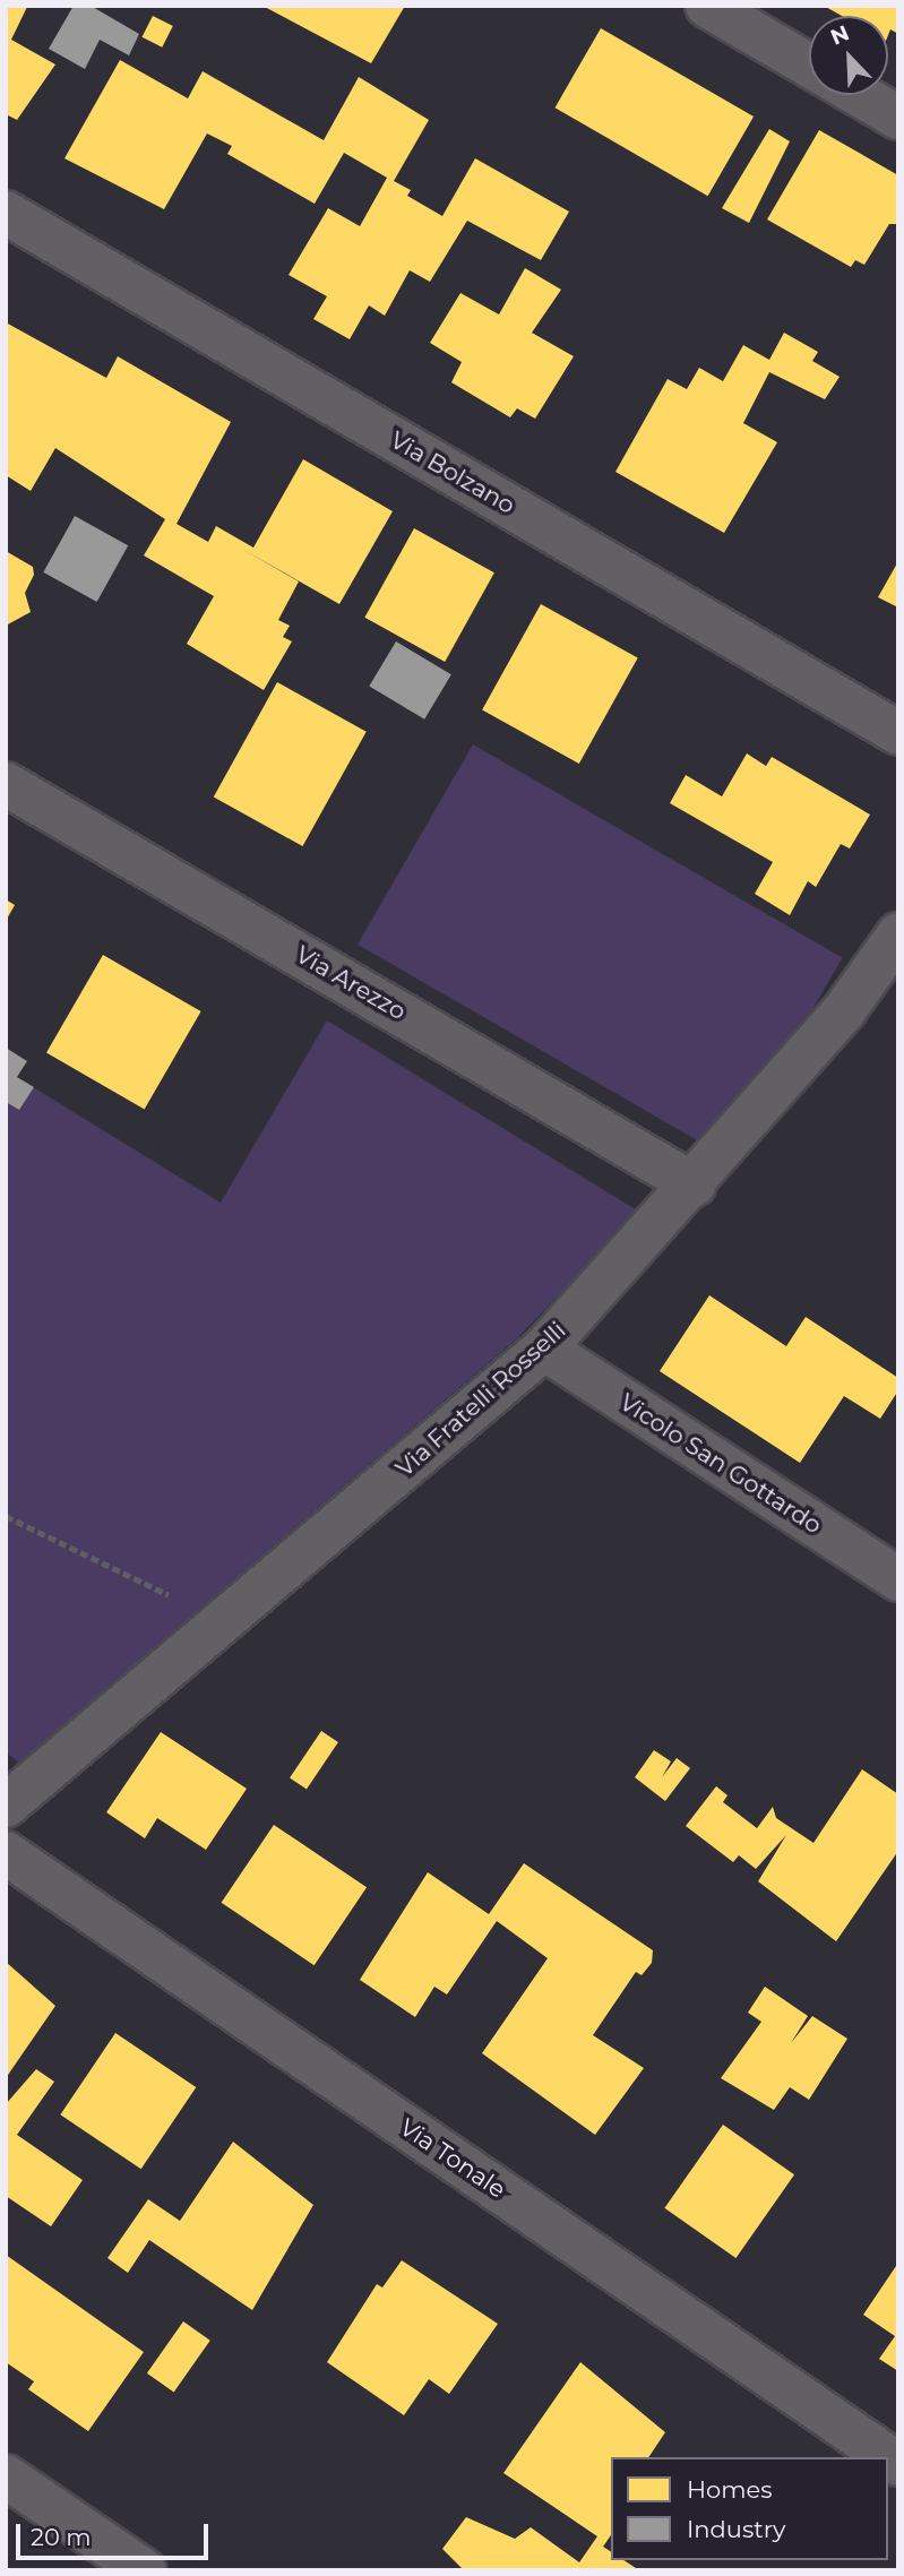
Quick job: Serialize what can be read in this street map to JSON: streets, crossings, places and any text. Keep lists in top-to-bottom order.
{
  "streets": {
    "street": [
      "Via Bolzano",
      "Via Arezzo",
      "Via Fratelli Rosselli",
      "Vicolo San Gottardo",
      "Via Tonale"
    ]
  },
  "crossings": [
    ["Via Arezzo", "Via Fratelli Rosselli"],
    ["Via Fratelli Rosselli", "Vicolo San Gottardo"]
  ],
  "legend": ["Homes", "Industry"],
  "scale_bar": "20 m",
  "north": "top left"
}
